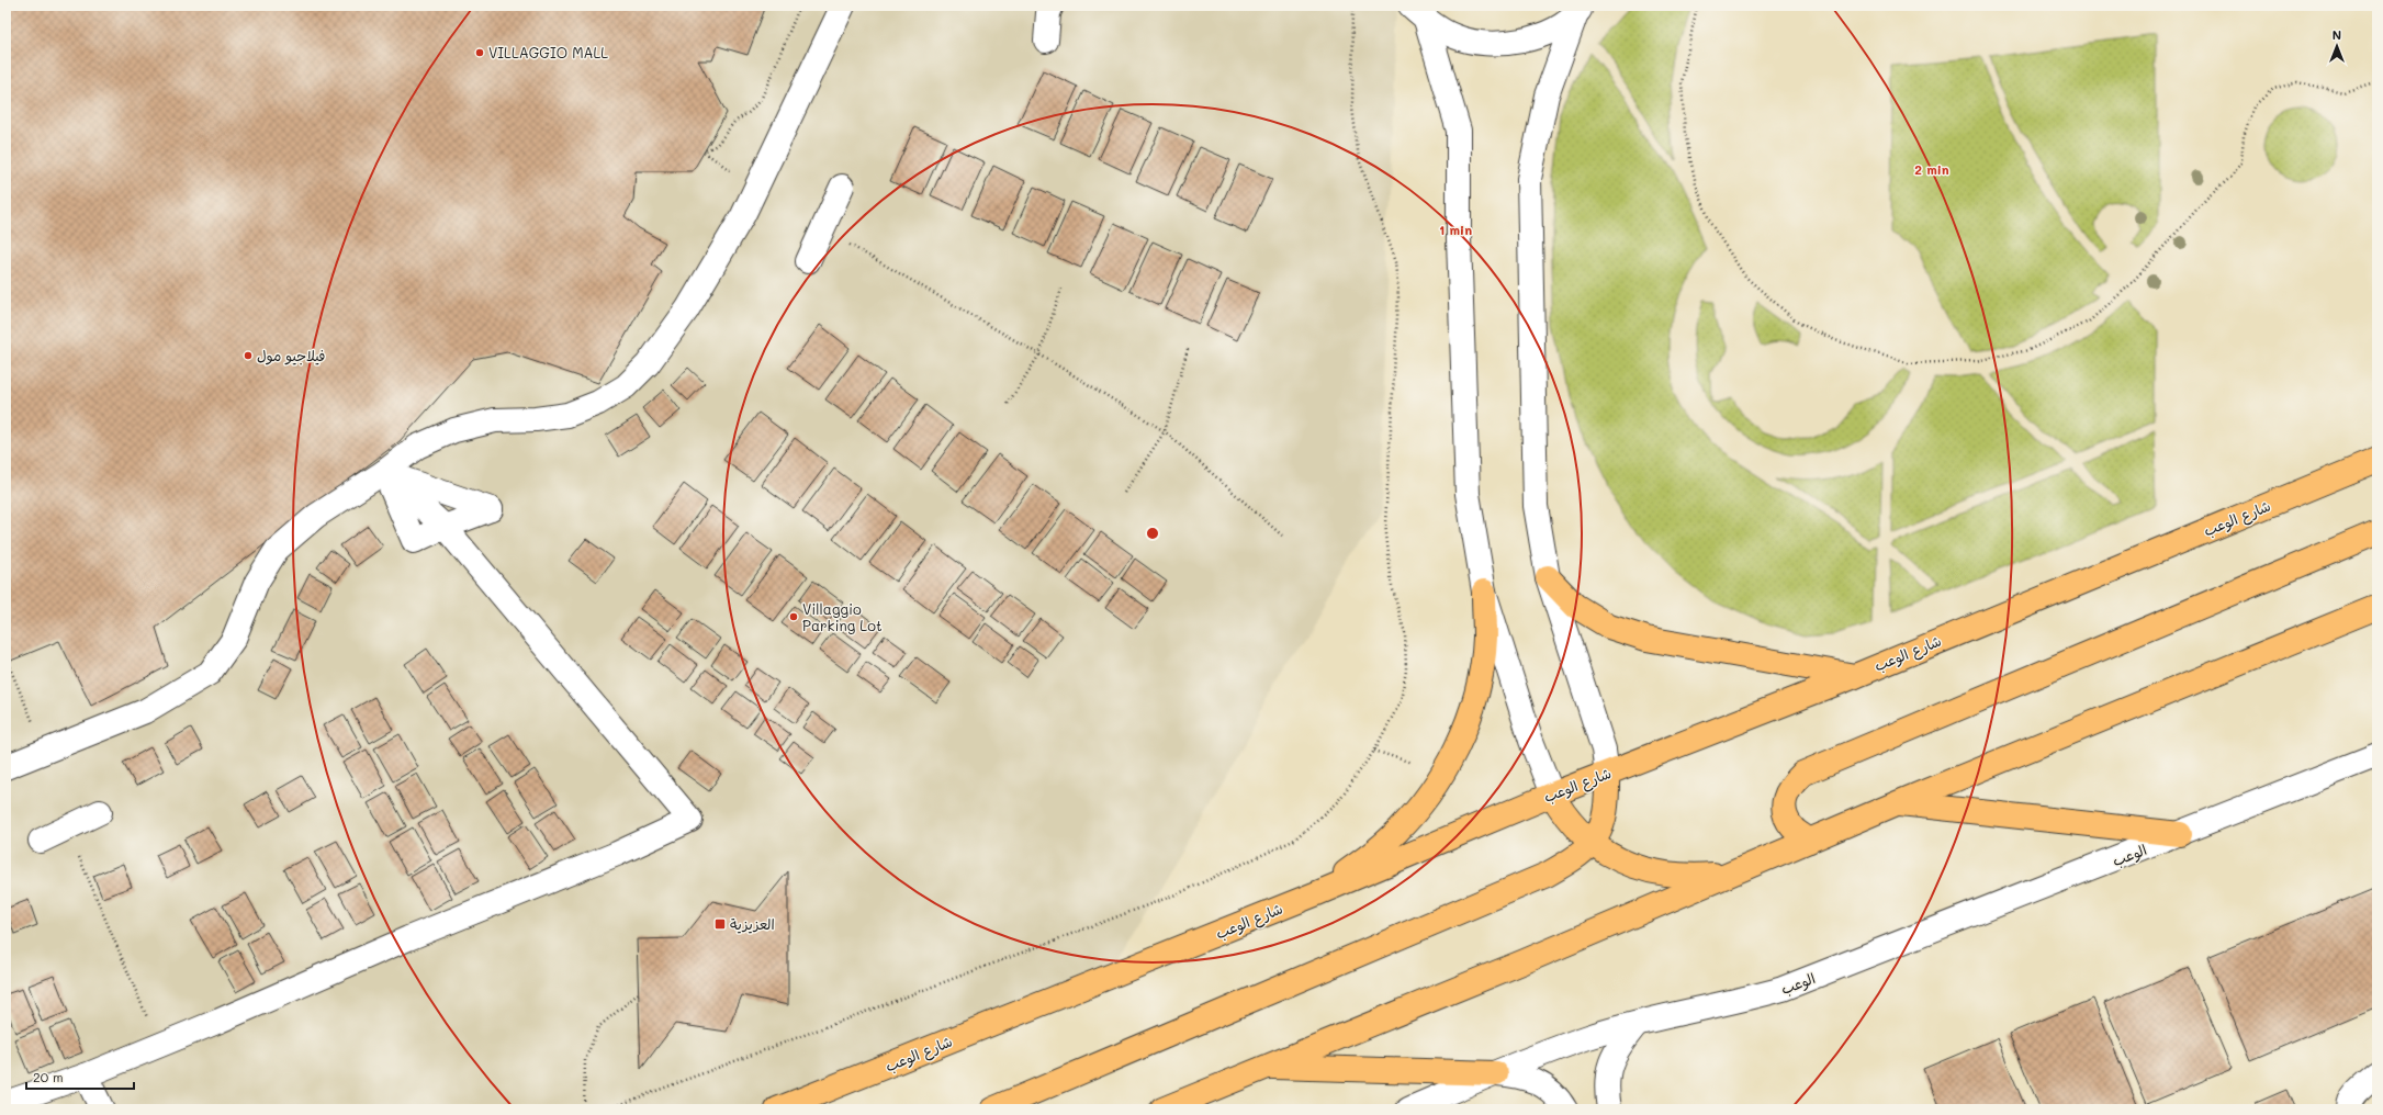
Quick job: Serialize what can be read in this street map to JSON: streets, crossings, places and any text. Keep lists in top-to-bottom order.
{
  "streets": {
    "main road": ["شارع الوعب"],
    "street": ["الوعب"]
  },
  "places": {
    "other": ["VILLAGGIO MALL", "فيلاجيو مول", "Villaggio Parking Lot"],
    "transit": ["العزيزية"]
  },
  "scale_bar": "20 m",
  "north": "top",
  "rings": ["2 min", "1 min"]
}
